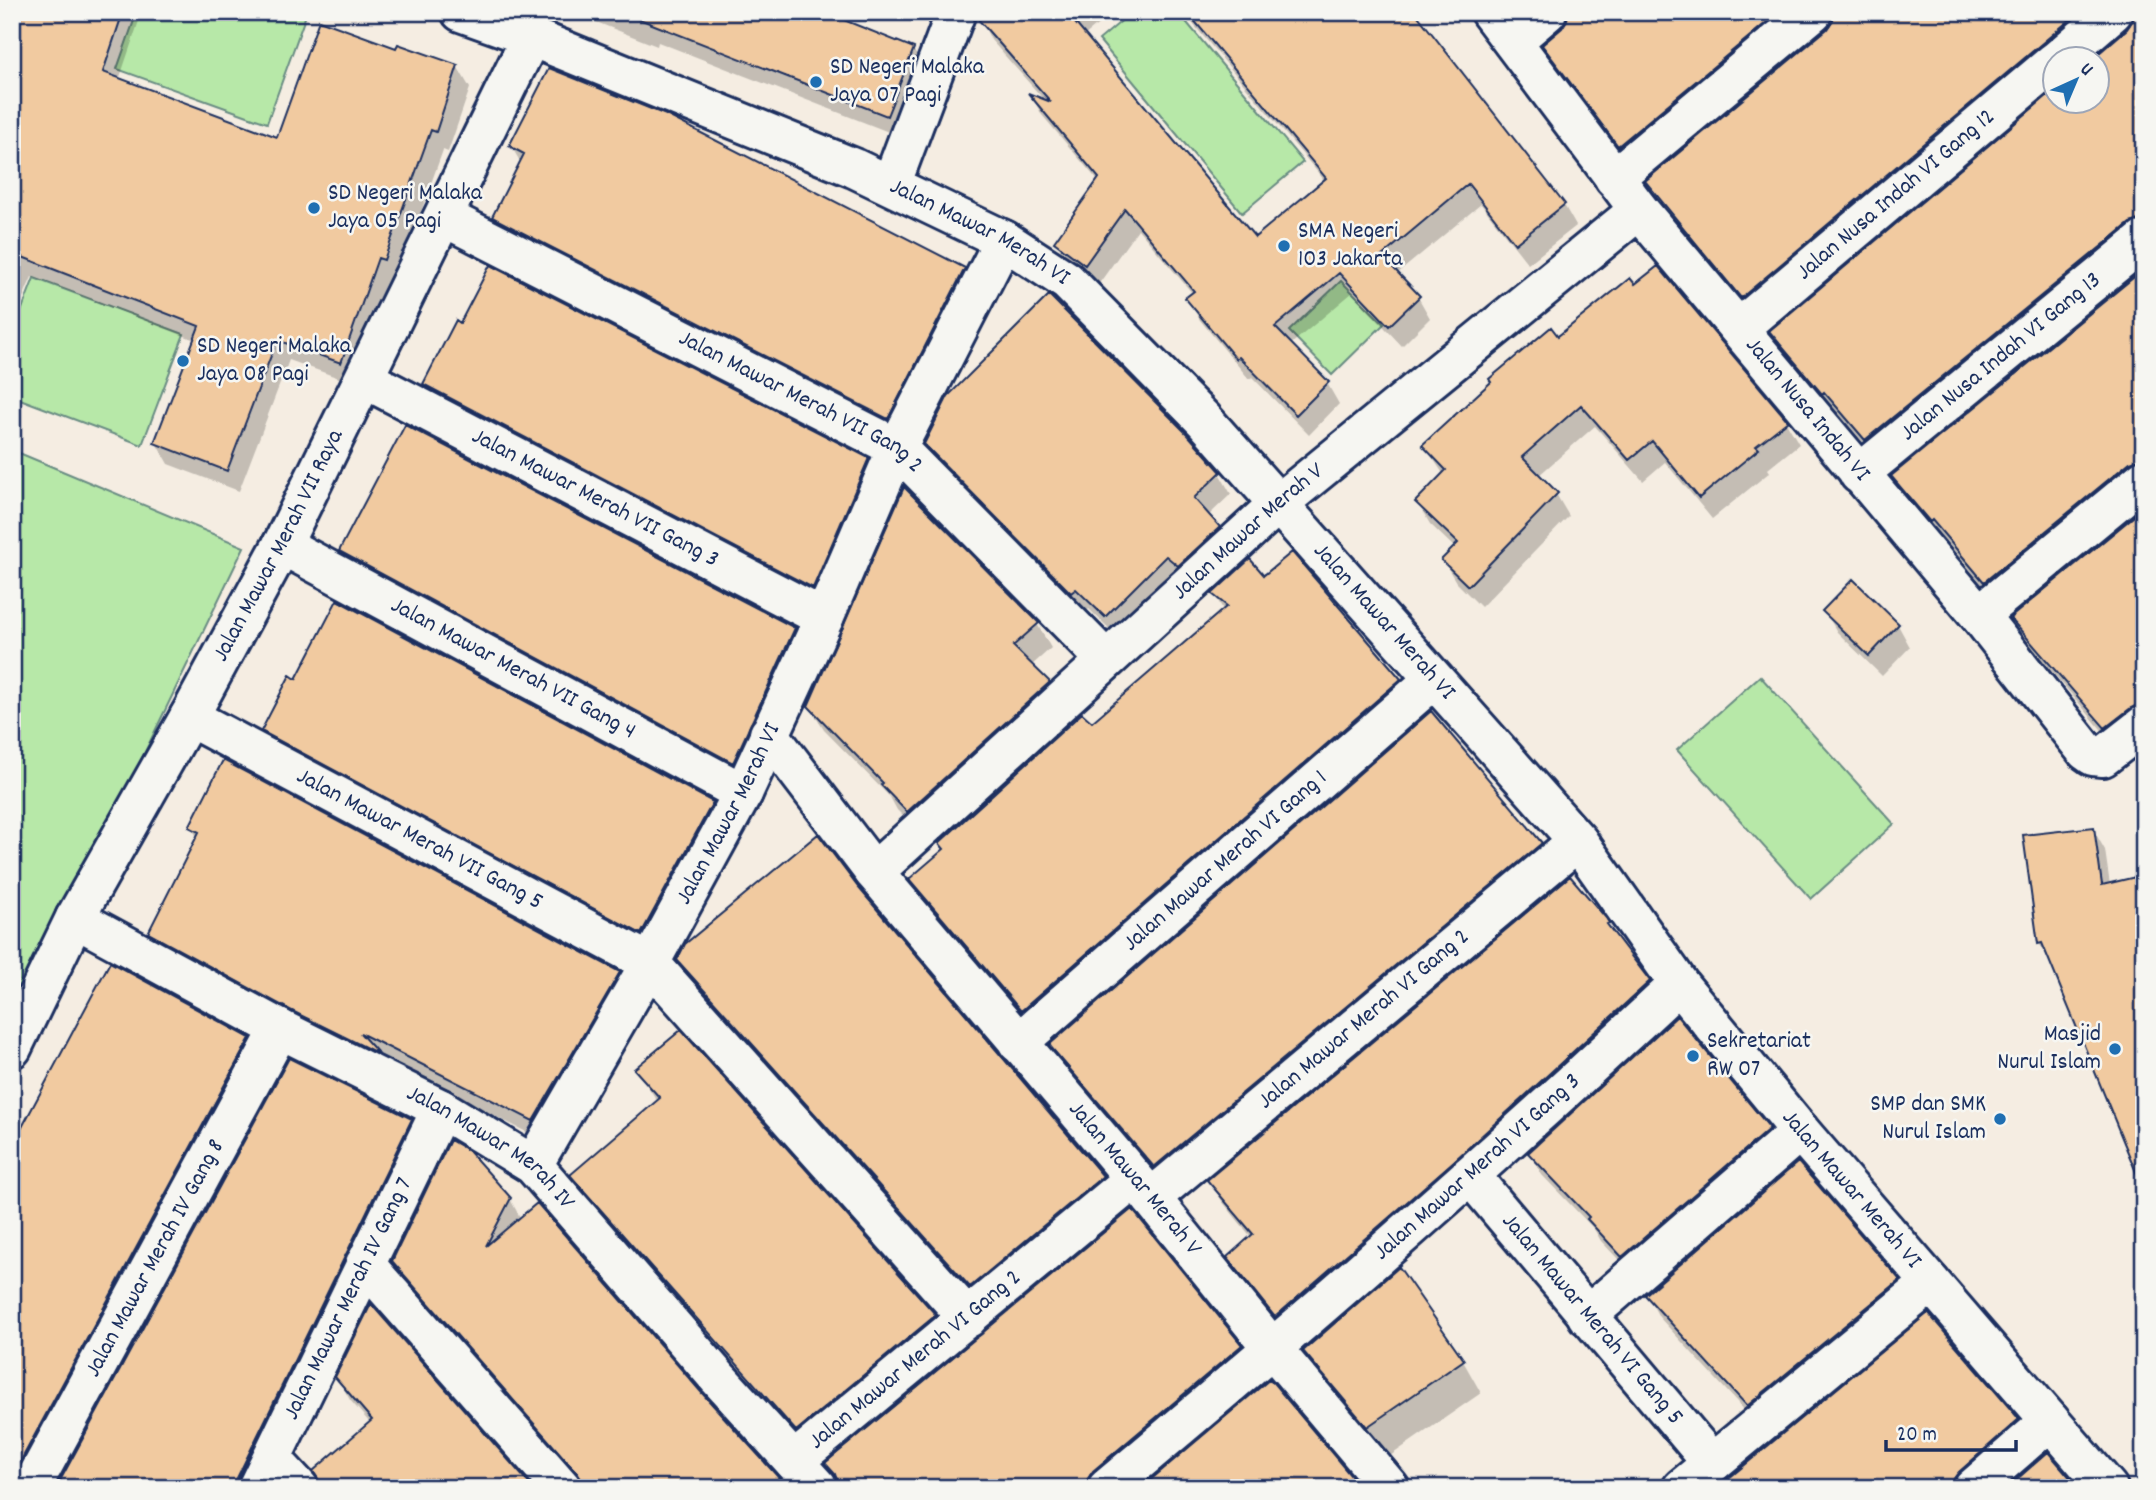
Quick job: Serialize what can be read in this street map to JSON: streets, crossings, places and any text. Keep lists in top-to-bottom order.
{
  "streets": {
    "street": [
      "Jalan Nusa Indah VI Gang 12",
      "Jalan Mawar Merah VI",
      "Jalan Nusa Indah VI Gang 13",
      "Jalan Mawar Merah VII Gang 2",
      "Jalan Nusa Indah VI",
      "Jalan Mawar Merah VII Gang 3",
      "Jalan Mawar Merah V",
      "Jalan Mawar Merah VII Raya",
      "Jalan Mawar Merah VII Gang 4",
      "Jalan Mawar Merah VII Gang 5",
      "Jalan Mawar Merah VI Gang 1",
      "Jalan Mawar Merah VI Gang 2",
      "Jalan Mawar Merah IV",
      "Jalan Mawar Merah VI Gang 3",
      "Jalan Mawar Merah IV Gang 8",
      "Jalan Mawar Merah IV Gang 7",
      "Jalan Mawar Merah VI Gang 5"
    ]
  },
  "crossings": [
    ["Jalan Nusa Indah VI Gang 12", "Jalan Nusa Indah VI"],
    ["Jalan Mawar Merah VI", "Jalan Mawar Merah VII Gang 2"],
    ["Jalan Mawar Merah VI", "Jalan Mawar Merah VII Gang 3"],
    ["Jalan Mawar Merah VI", "Jalan Mawar Merah V"],
    ["Jalan Mawar Merah VI", "Jalan Mawar Merah VII Raya"],
    ["Jalan Mawar Merah VI", "Jalan Mawar Merah VII Gang 4"],
    ["Jalan Mawar Merah VI", "Jalan Mawar Merah VII Gang 5"],
    ["Jalan Mawar Merah VI", "Jalan Mawar Merah VI Gang 1"],
    ["Jalan Mawar Merah VI", "Jalan Mawar Merah VI Gang 2"],
    ["Jalan Mawar Merah VI", "Jalan Mawar Merah IV"],
    ["Jalan Mawar Merah VI", "Jalan Mawar Merah VI Gang 3"],
    ["Jalan Nusa Indah VI Gang 13", "Jalan Nusa Indah VI"],
    ["Jalan Mawar Merah VII Gang 2", "Jalan Mawar Merah V"],
    ["Jalan Mawar Merah VII Gang 2", "Jalan Mawar Merah VII Raya"],
    ["Jalan Nusa Indah VI", "Jalan Mawar Merah V"],
    ["Jalan Mawar Merah VII Gang 3", "Jalan Mawar Merah VII Raya"],
    ["Jalan Mawar Merah V", "Jalan Mawar Merah VI Gang 1"],
    ["Jalan Mawar Merah V", "Jalan Mawar Merah VI Gang 2"],
    ["Jalan Mawar Merah V", "Jalan Mawar Merah VI Gang 3"],
    ["Jalan Mawar Merah VII Raya", "Jalan Mawar Merah VII Gang 4"],
    ["Jalan Mawar Merah VII Raya", "Jalan Mawar Merah VII Gang 5"],
    ["Jalan Mawar Merah VII Raya", "Jalan Mawar Merah IV"],
    ["Jalan Mawar Merah VI Gang 2", "Jalan Mawar Merah IV"],
    ["Jalan Mawar Merah IV", "Jalan Mawar Merah IV Gang 8"],
    ["Jalan Mawar Merah IV", "Jalan Mawar Merah IV Gang 7"],
    ["Jalan Mawar Merah VI Gang 3", "Jalan Mawar Merah VI Gang 5"]
  ],
  "places": [
    "SD Negeri Malaka Jaya 07 Pagi",
    "SD Negeri Malaka Jaya 05 Pagi",
    "SMA Negeri 103 Jakarta",
    "SD Negeri Malaka Jaya 08 Pagi",
    "Masjid Nurul Islam",
    "Sekretariat RW 07",
    "SMP dan SMK Nurul Islam"
  ],
  "scale_bar": "20 m",
  "north": "top right"
}
